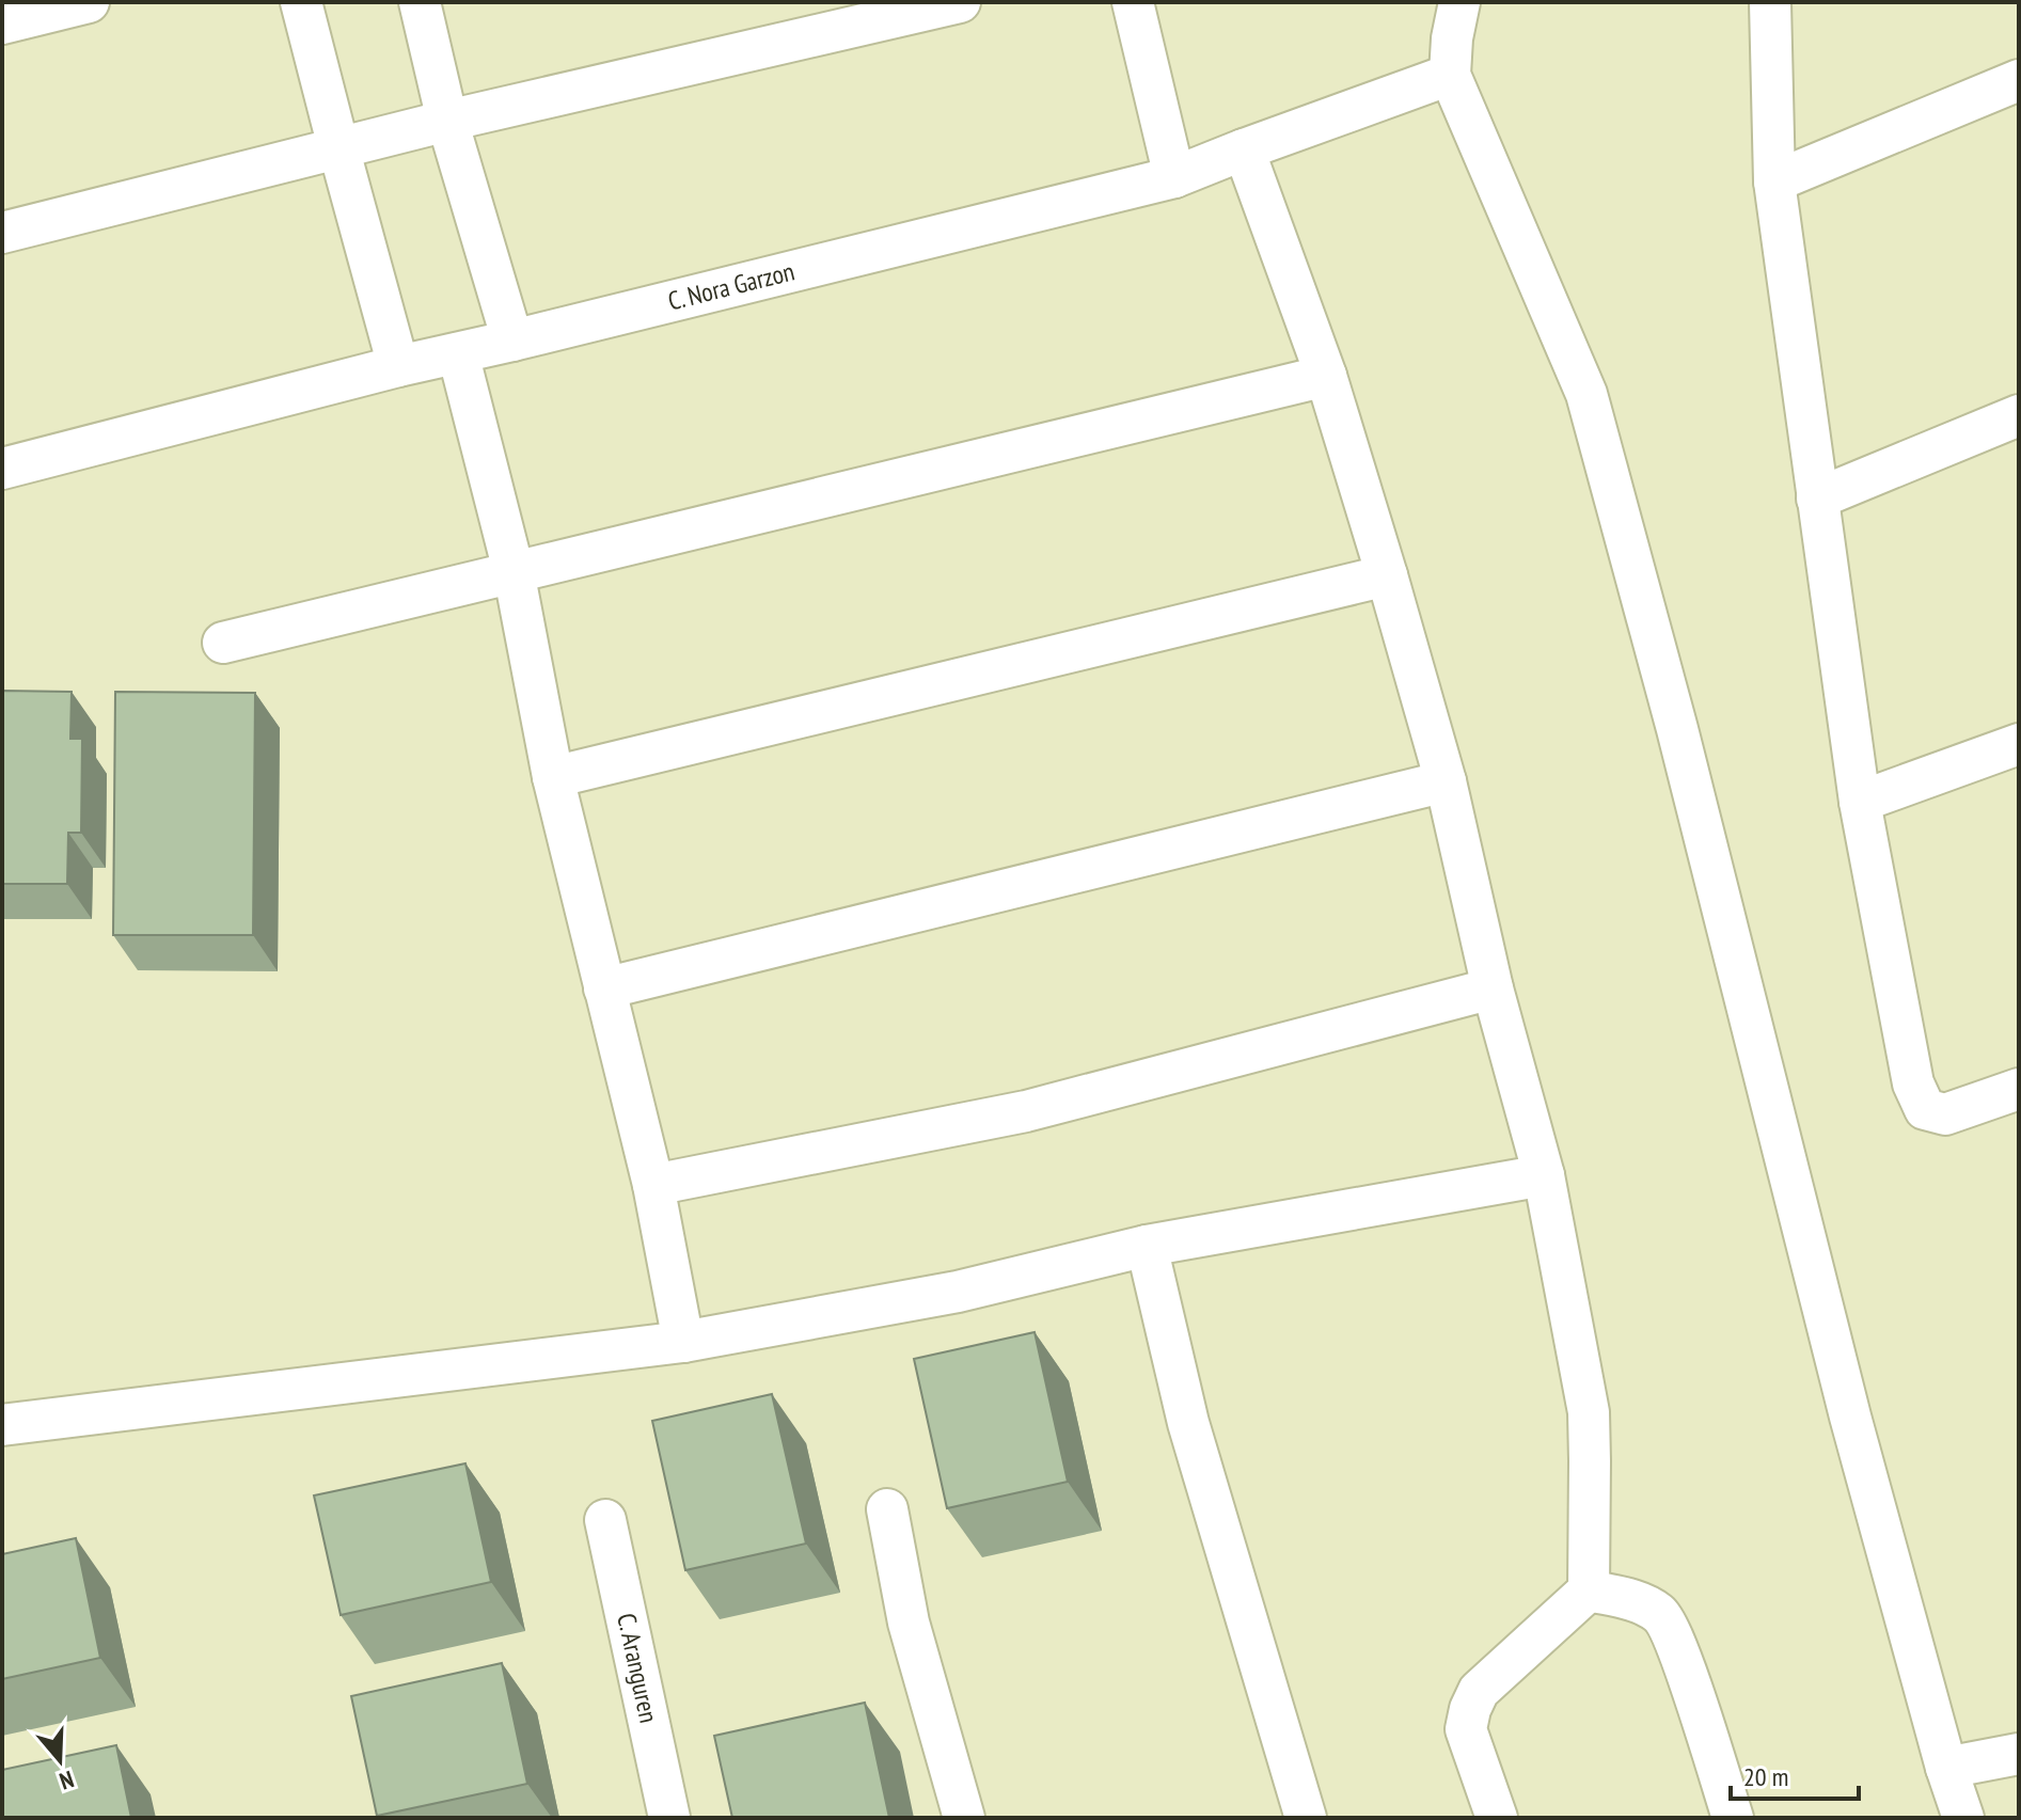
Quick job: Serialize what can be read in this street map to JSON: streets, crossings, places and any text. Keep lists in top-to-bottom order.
{
  "streets": {
    "street": ["C. Nora Garzon", "C. Aranguren"]
  },
  "scale_bar": "20 m",
  "north": "bottom"
}
